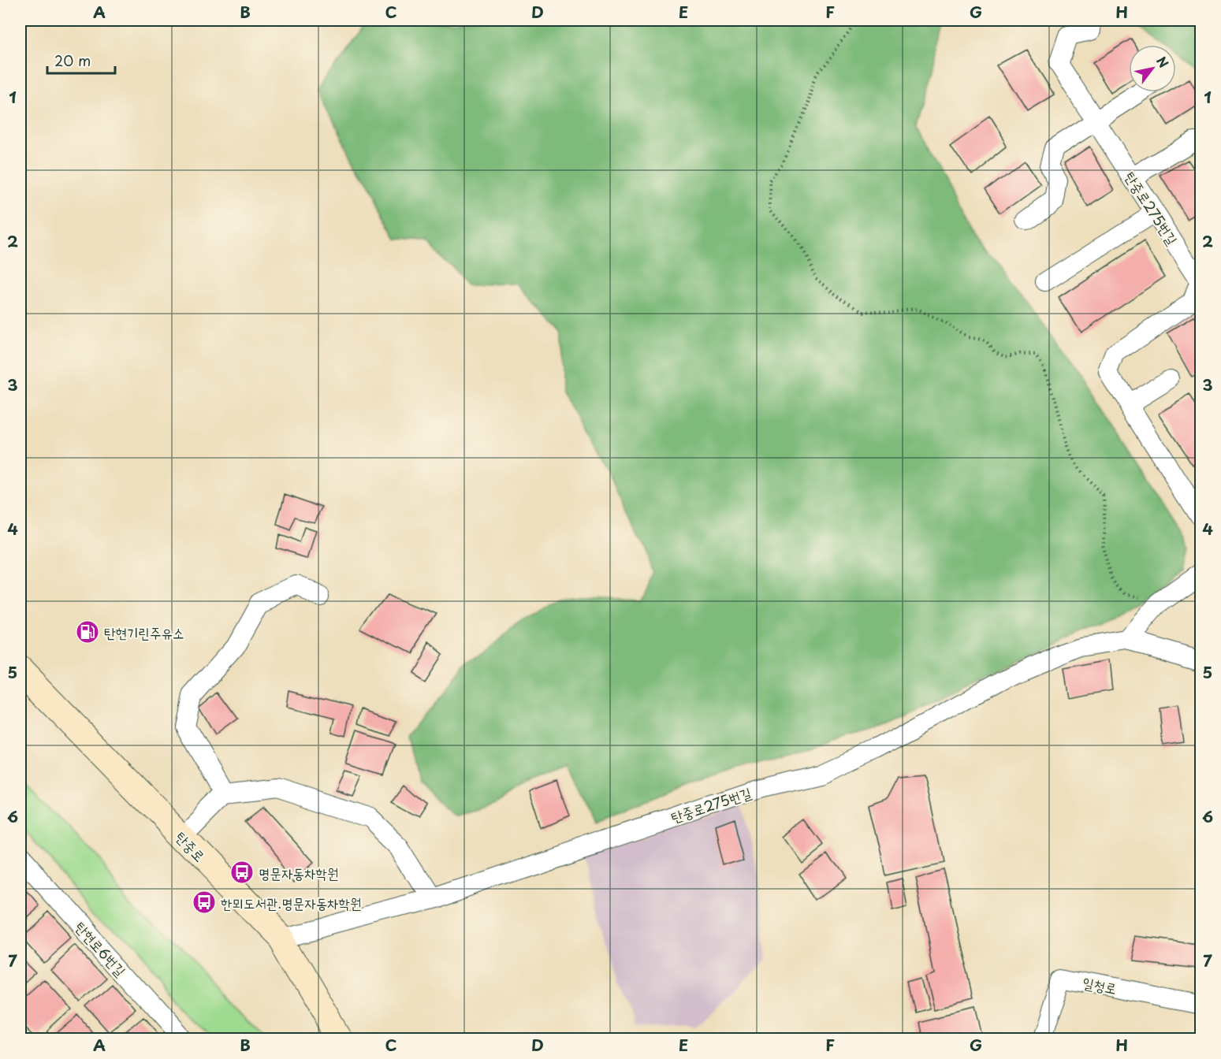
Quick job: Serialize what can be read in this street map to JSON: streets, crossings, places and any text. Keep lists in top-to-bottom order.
{
  "streets": {
    "main road": ["탄중로"],
    "street": ["탄중로275번길", "탄현로6번길", "일청로"]
  },
  "crossings": [
    ["탄중로275번길", "탄중로"]
  ],
  "places": {
    "fuel station": ["탄현기린주유소"],
    "bus stop": ["명문자동차학원", "한뫼도서관.명문자동차학원"]
  },
  "scale_bar": "20 m",
  "north": "top right",
  "grid": {
    "columns": [
      "A",
      "B",
      "C",
      "D",
      "E",
      "F",
      "G",
      "H"
    ],
    "rows": [
      "1",
      "2",
      "3",
      "4",
      "5",
      "6",
      "7"
    ]
  }
}
